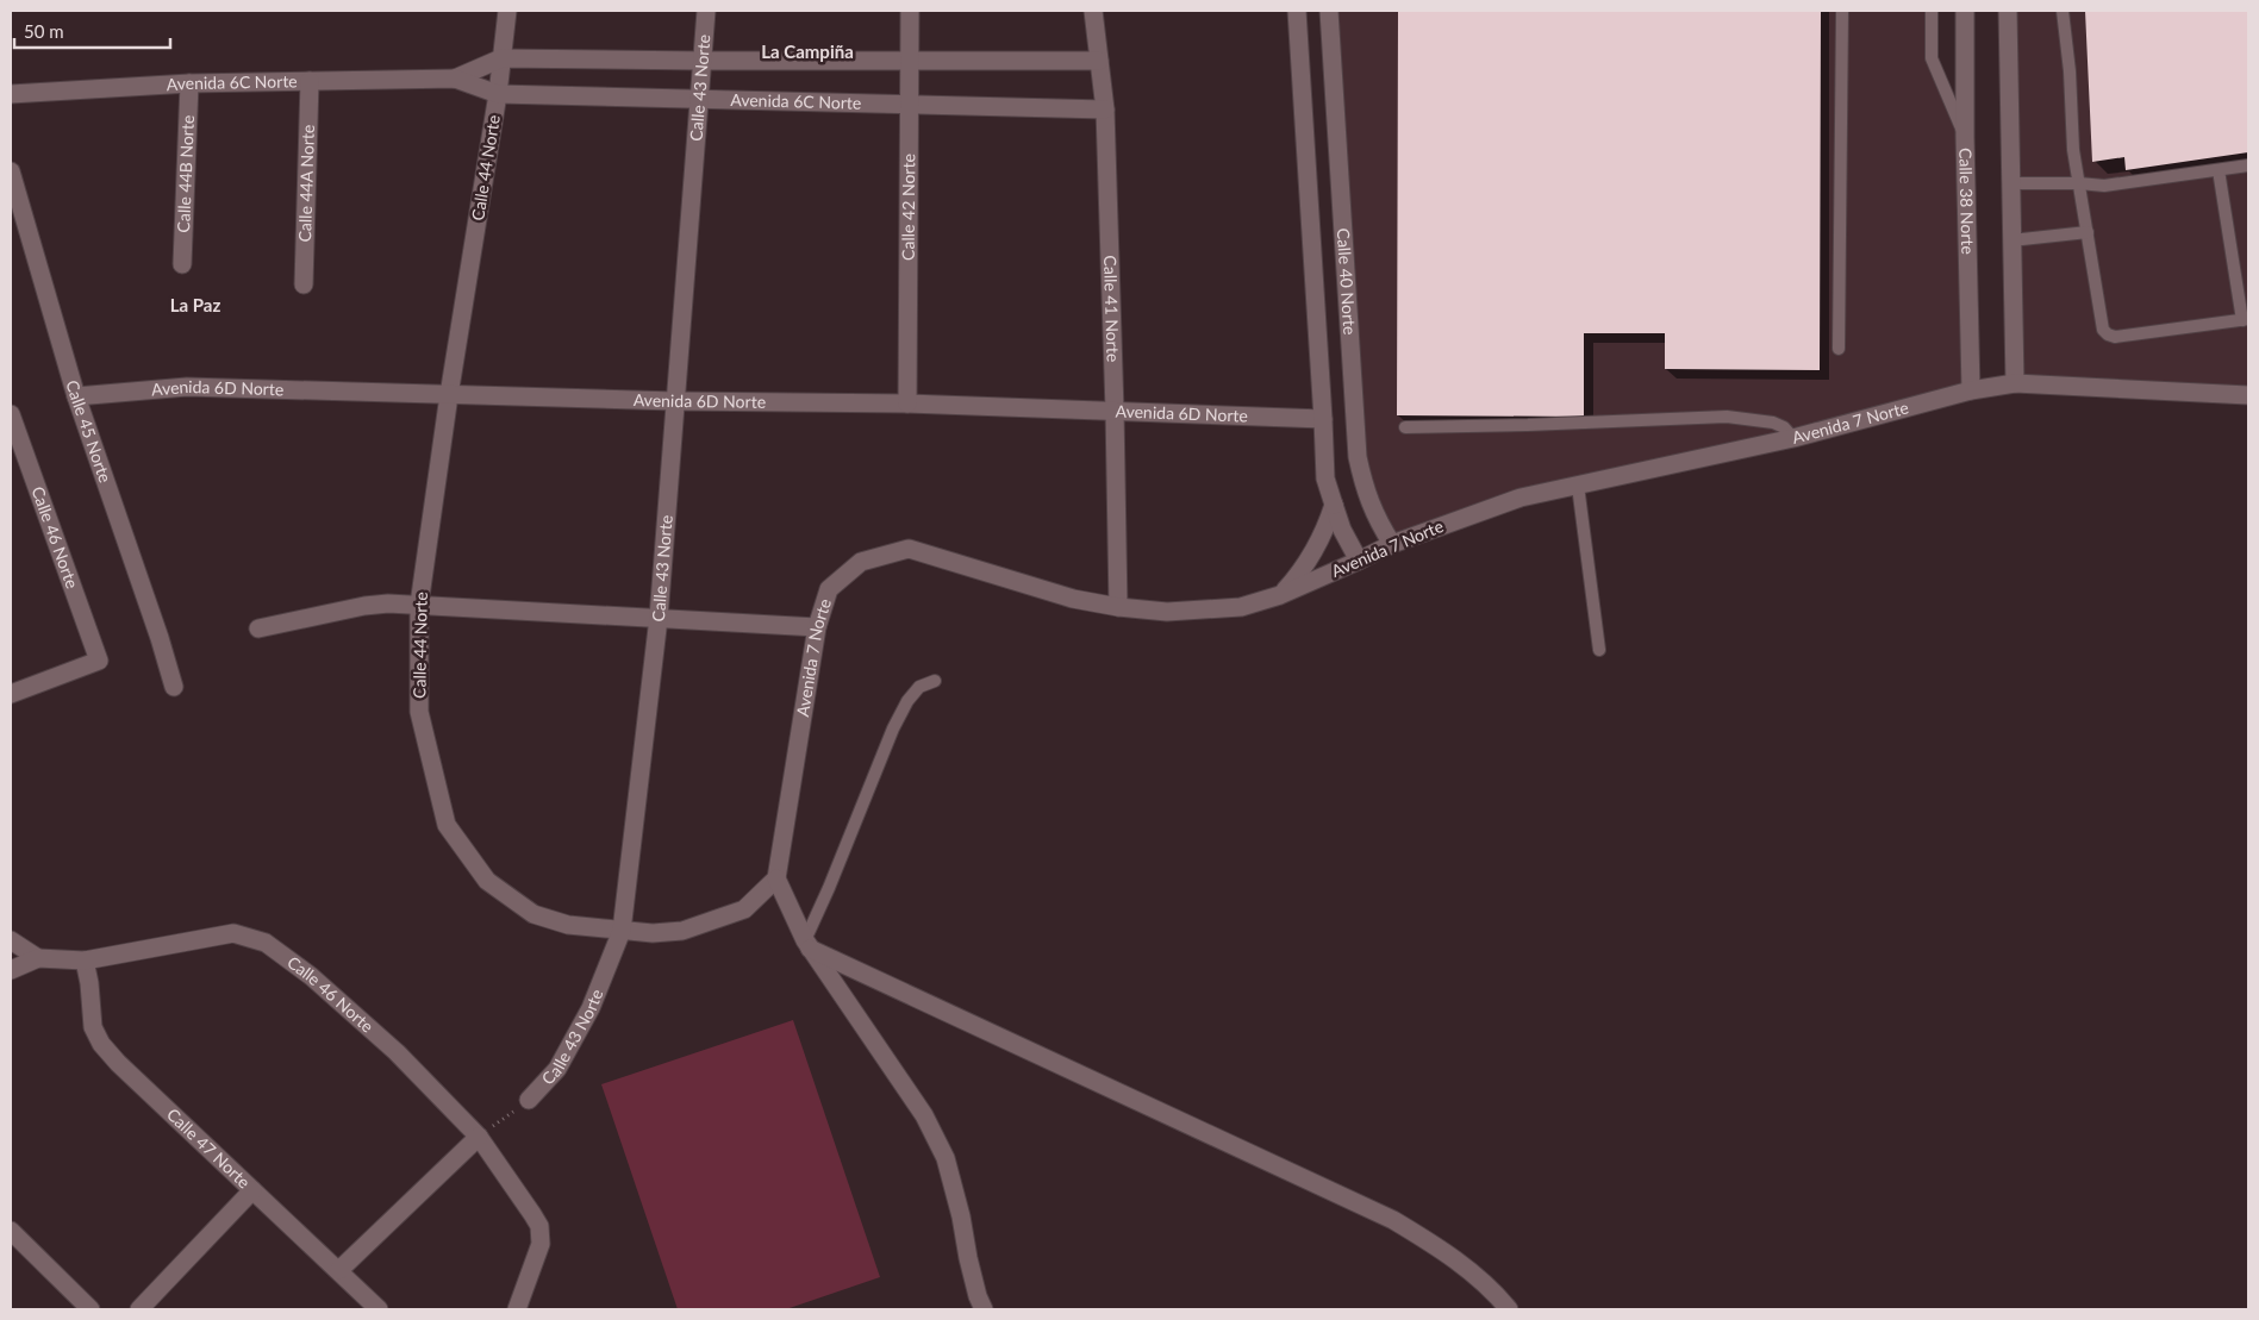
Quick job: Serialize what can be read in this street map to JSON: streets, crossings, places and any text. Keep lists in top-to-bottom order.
{
  "streets": {
    "street": [
      "Avenida 6C Norte",
      "Calle 43 Norte",
      "Calle 44 Norte",
      "Calle 44B Norte",
      "Calle 44A Norte",
      "Calle 38 Norte",
      "Calle 42 Norte",
      "Calle 40 Norte",
      "Calle 41 Norte",
      "Avenida 6D Norte",
      "Avenida 7 Norte",
      "Calle 45 Norte",
      "Calle 46 Norte",
      "Calle 47 Norte"
    ]
  },
  "crossings": [
    ["Avenida 6C Norte", "Calle 43 Norte"],
    ["Avenida 6C Norte", "Calle 44 Norte"],
    ["Avenida 6C Norte", "Calle 44B Norte"],
    ["Avenida 6C Norte", "Calle 44A Norte"],
    ["Avenida 6C Norte", "Calle 42 Norte"],
    ["Avenida 6C Norte", "Calle 41 Norte"],
    ["Calle 43 Norte", "Calle 44 Norte"],
    ["Calle 43 Norte", "Avenida 6D Norte"],
    ["Calle 44 Norte", "Avenida 6D Norte"],
    ["Calle 44 Norte", "Avenida 7 Norte"],
    ["Calle 38 Norte", "Avenida 7 Norte"],
    ["Calle 42 Norte", "Avenida 6D Norte"],
    ["Calle 40 Norte", "Avenida 6D Norte"],
    ["Calle 40 Norte", "Avenida 7 Norte"],
    ["Calle 41 Norte", "Avenida 6D Norte"],
    ["Calle 41 Norte", "Avenida 7 Norte"],
    ["Avenida 6D Norte", "Calle 45 Norte"],
    ["Calle 46 Norte", "Calle 47 Norte"]
  ],
  "districts": ["La Campiña", "La Paz"],
  "scale_bar": "50 m"
}
